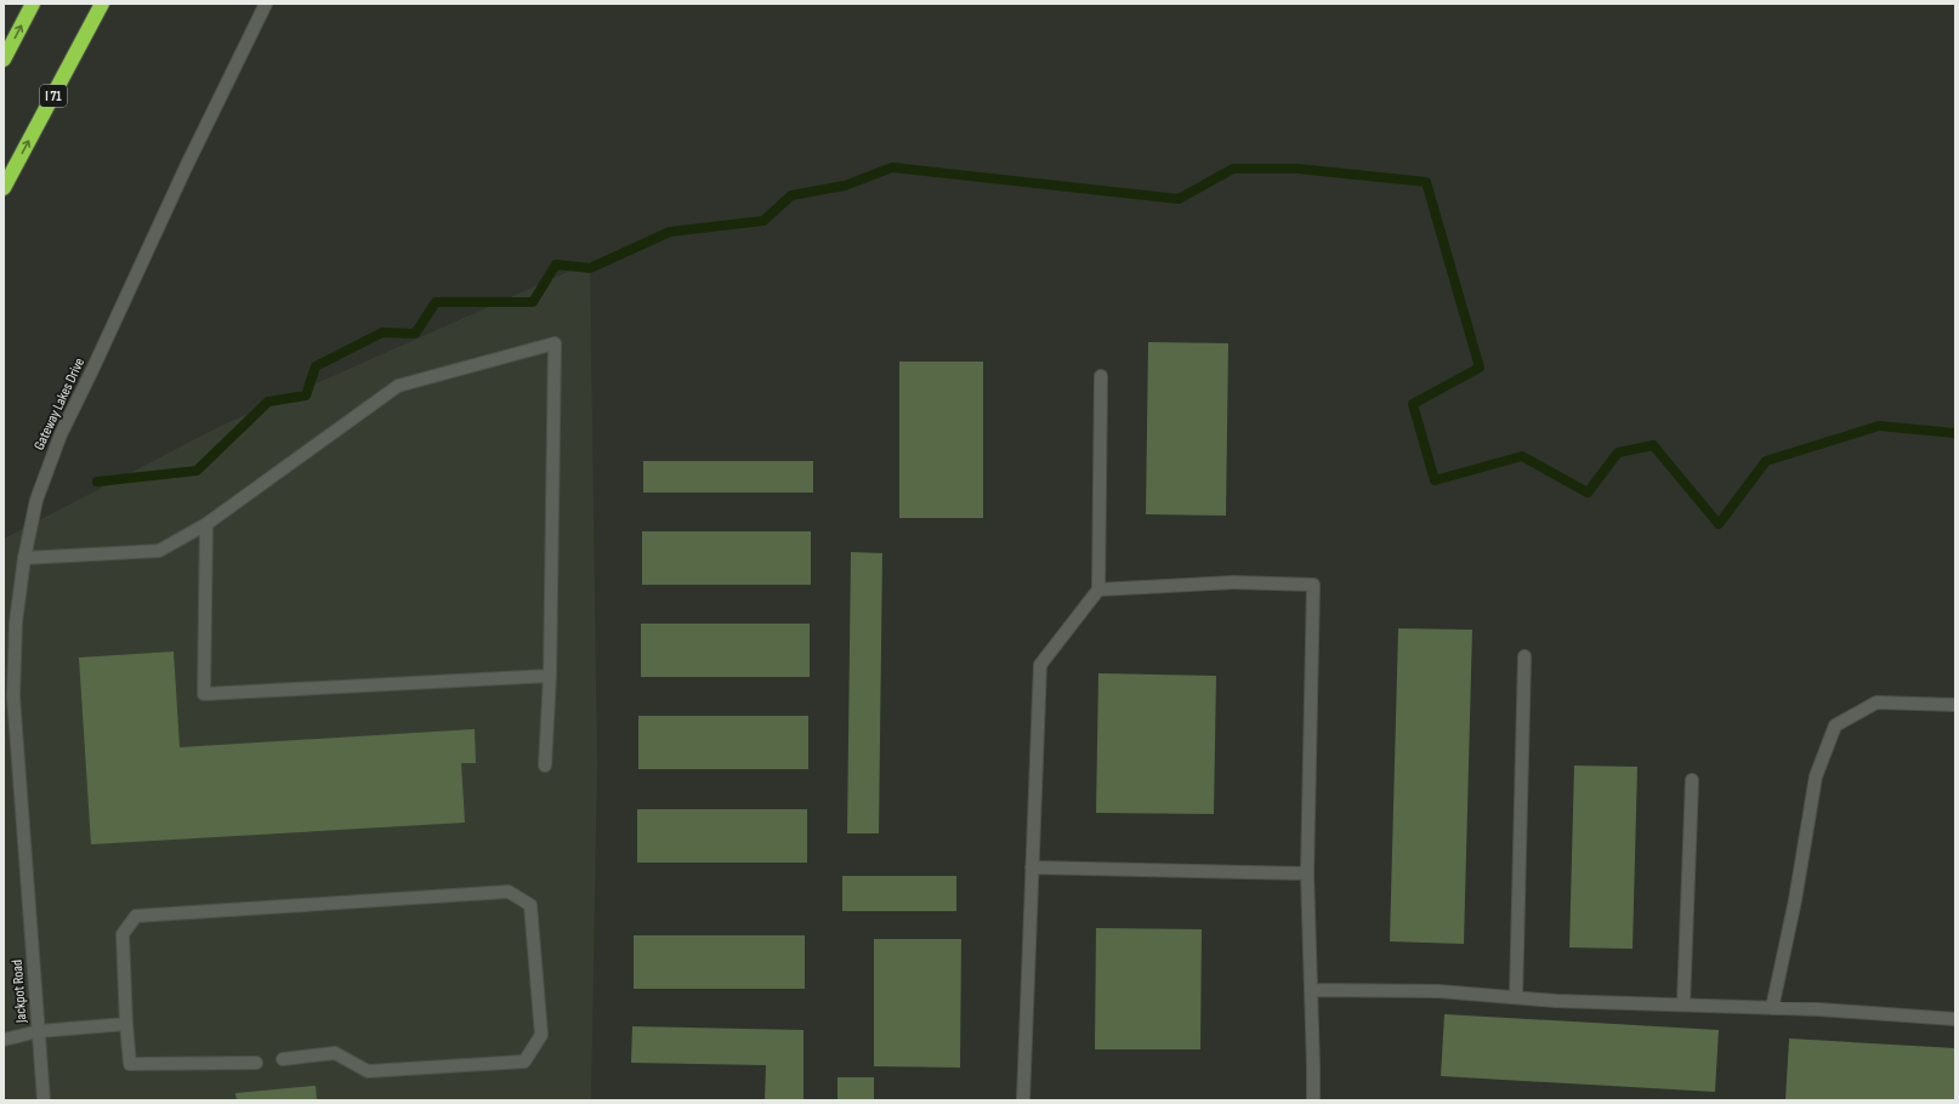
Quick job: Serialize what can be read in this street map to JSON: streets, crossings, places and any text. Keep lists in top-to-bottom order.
{
  "streets": {
    "highway": ["I 71"],
    "street": ["Gateway Lakes Drive", "Jackpot Road"]
  },
  "crossings": [
    ["Gateway Lakes Drive", "Jackpot Road"]
  ]
}
